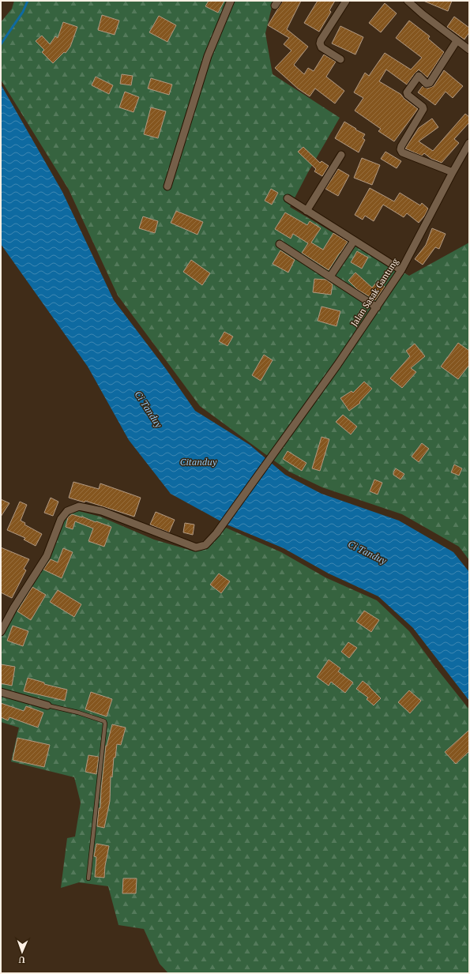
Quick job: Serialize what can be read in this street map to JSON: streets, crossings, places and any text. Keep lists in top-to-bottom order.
{
  "streets": {
    "street": ["Jalan Sasak Gantung"]
  },
  "water": ["Ci Tanduy", "Citanduy"],
  "north": "bottom"
}
